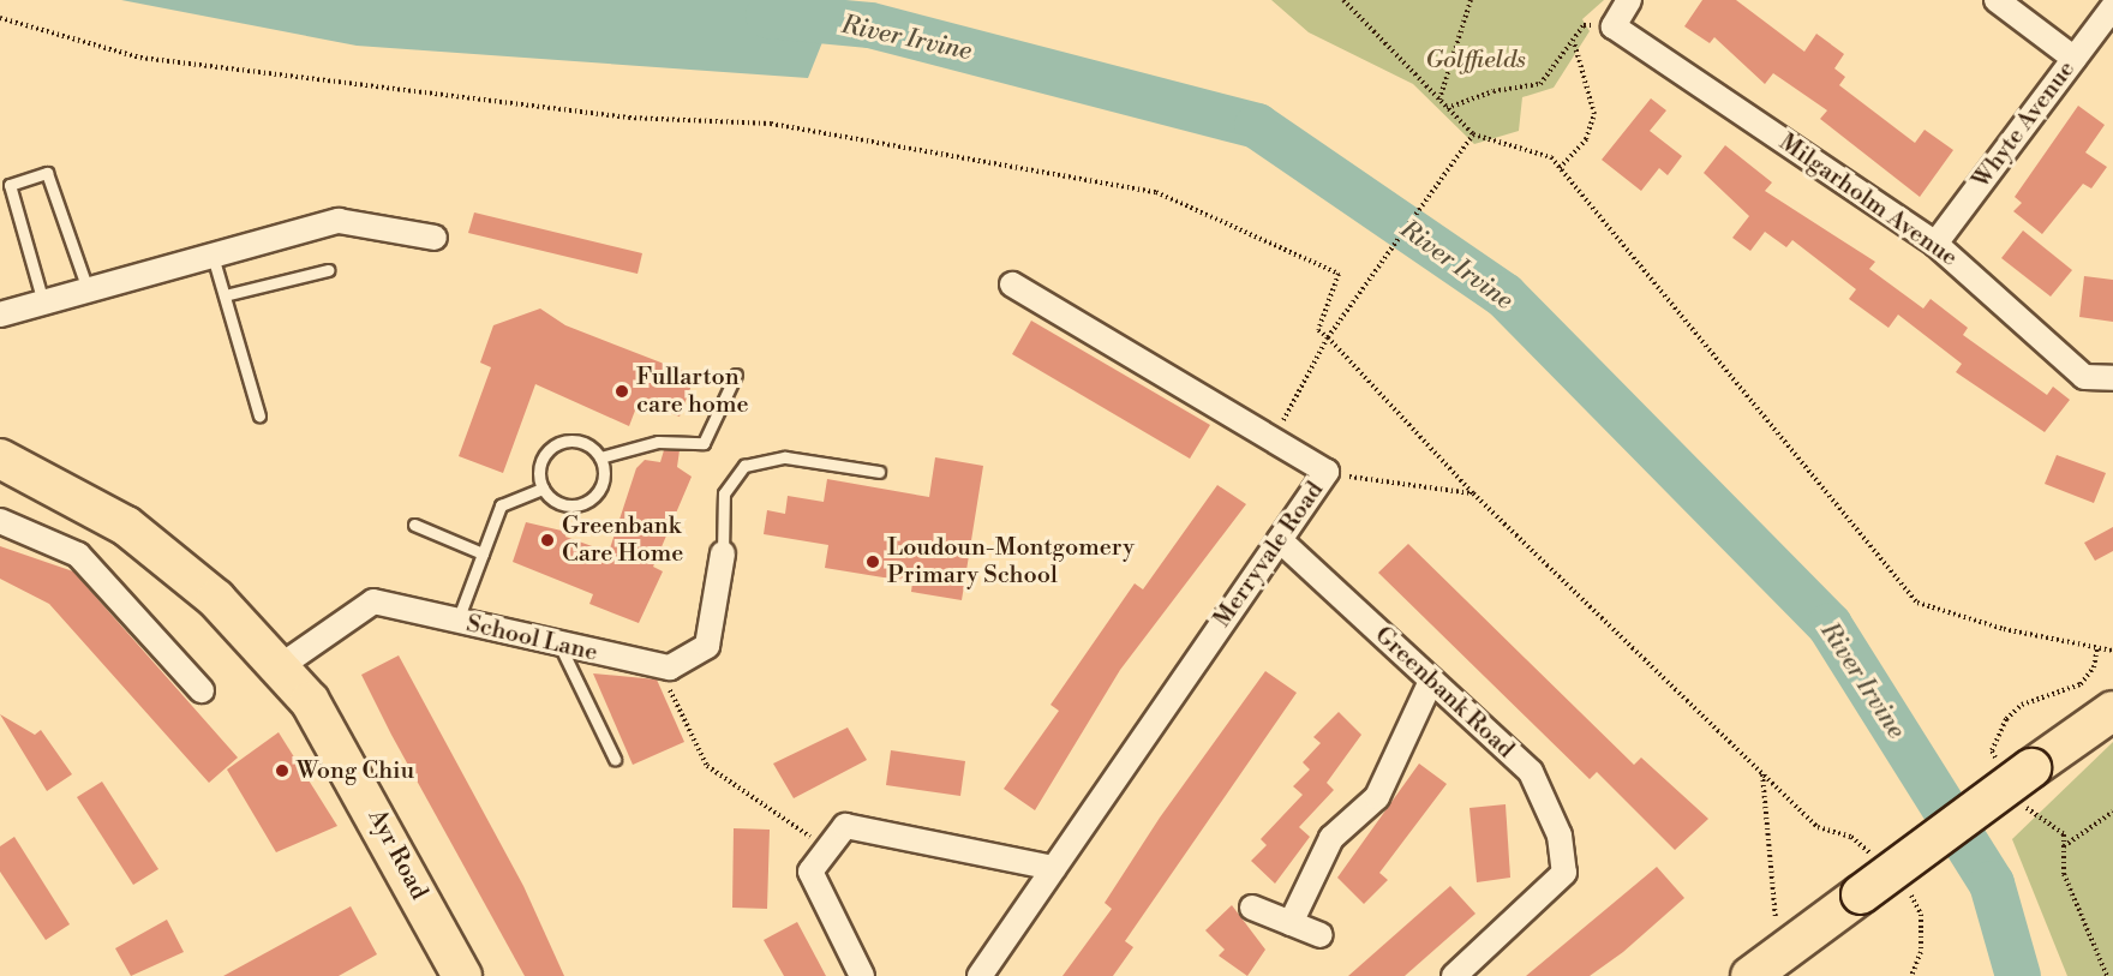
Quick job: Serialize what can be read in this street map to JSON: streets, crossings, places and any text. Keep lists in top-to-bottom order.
{
  "streets": {
    "main road": ["Ayr Road"],
    "street": [
      "Whyte Avenue",
      "Milgarholm Avenue",
      "Merryvale Road",
      "School Lane",
      "Greenbank Road"
    ]
  },
  "crossings": [
    ["Whyte Avenue", "Milgarholm Avenue"],
    ["Merryvale Road", "Greenbank Road"],
    ["School Lane", "Ayr Road"]
  ],
  "water": ["River Irvine"],
  "parks": ["Golffields"],
  "places": [
    "Fullarton care home",
    "Greenbank Care Home",
    "Loudoun-Montgomery Primary School",
    "Wong Chiu"
  ]
}
